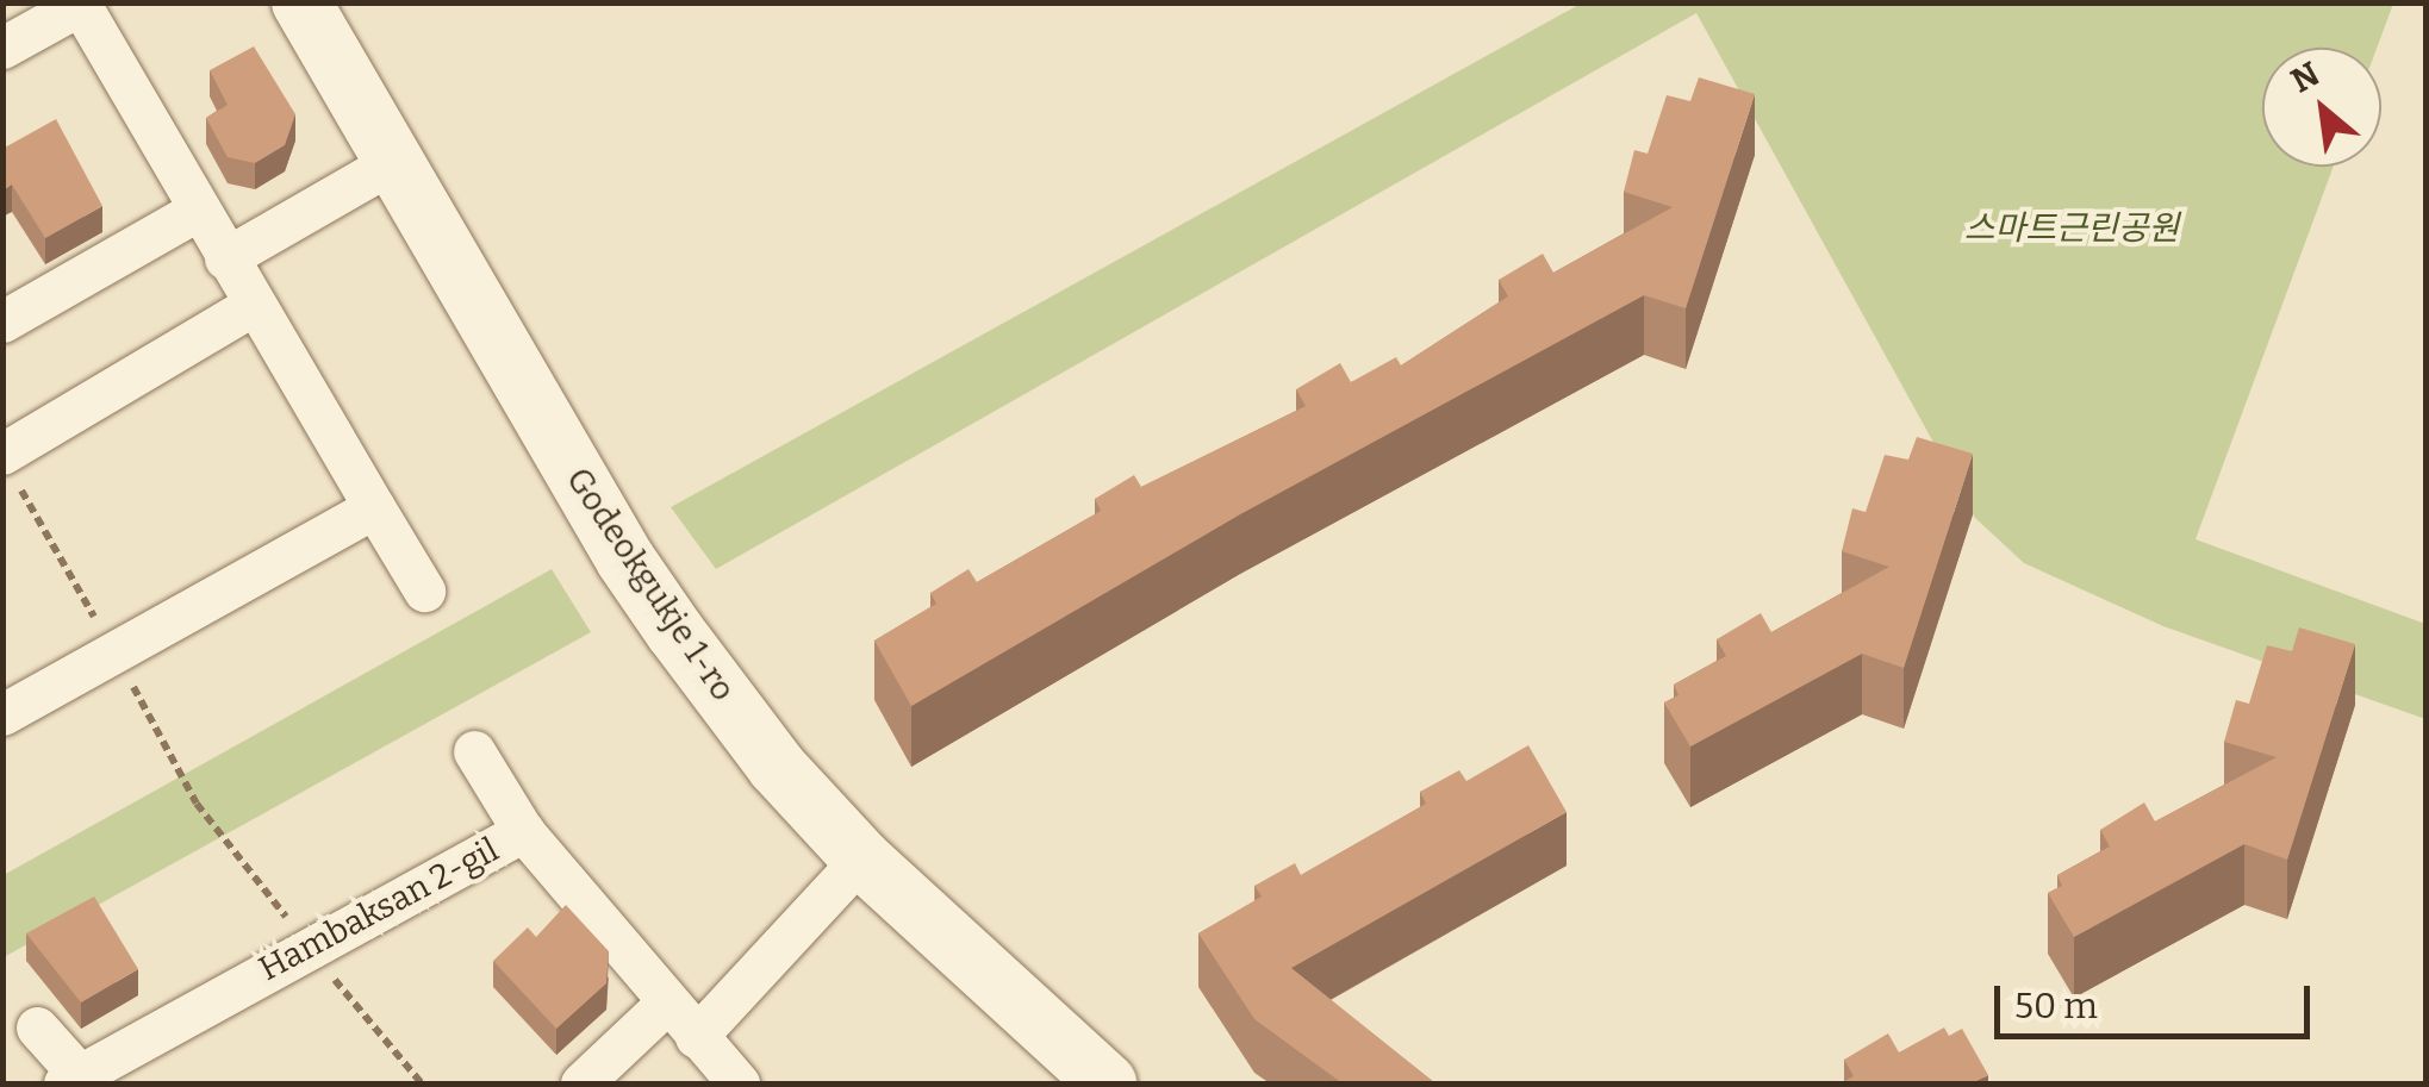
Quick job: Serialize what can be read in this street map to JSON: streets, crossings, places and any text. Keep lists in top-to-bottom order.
{
  "streets": {
    "street": ["Godeokgukje 1-ro", "Hambaksan 2-gil"]
  },
  "parks": ["스마트근린공원"],
  "scale_bar": "50 m",
  "north": "top left"
}
